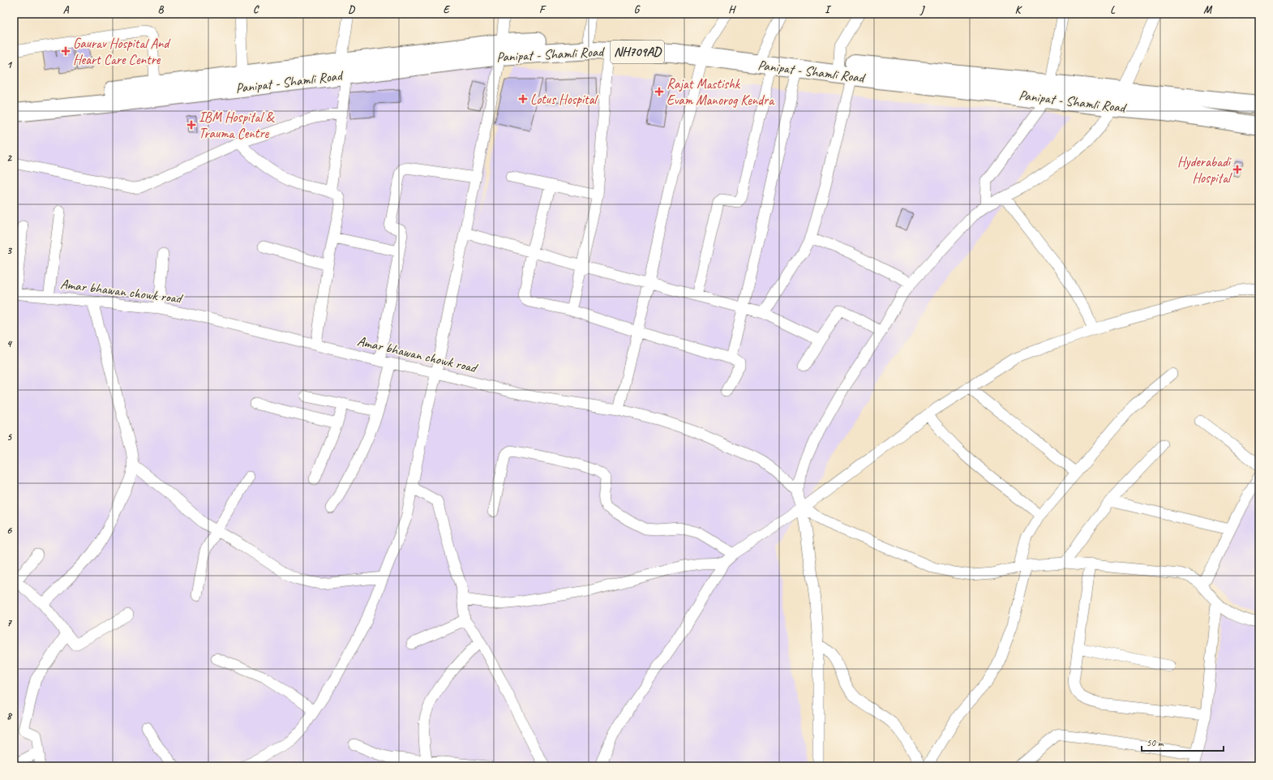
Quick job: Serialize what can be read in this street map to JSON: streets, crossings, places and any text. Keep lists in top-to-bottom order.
{
  "streets": {
    "highway": ["NH709AD", "Panipat - Shamli Road"],
    "street": ["Amar bhawan chowk road"]
  },
  "places": {
    "health": [
      "Gaurav Hospital And Heart Care Centre",
      "Rajat Mastishk Evam Manorog Kendra",
      "Lotus Hospital",
      "IBM Hospital & Trauma Centre",
      "Hyderabadi Hospital"
    ]
  },
  "scale_bar": "50 m",
  "grid": {
    "columns": [
      "A",
      "B",
      "C",
      "D",
      "E",
      "F",
      "G",
      "H",
      "I",
      "J",
      "K",
      "L",
      "M"
    ],
    "rows": [
      "1",
      "2",
      "3",
      "4",
      "5",
      "6",
      "7",
      "8"
    ]
  }
}
